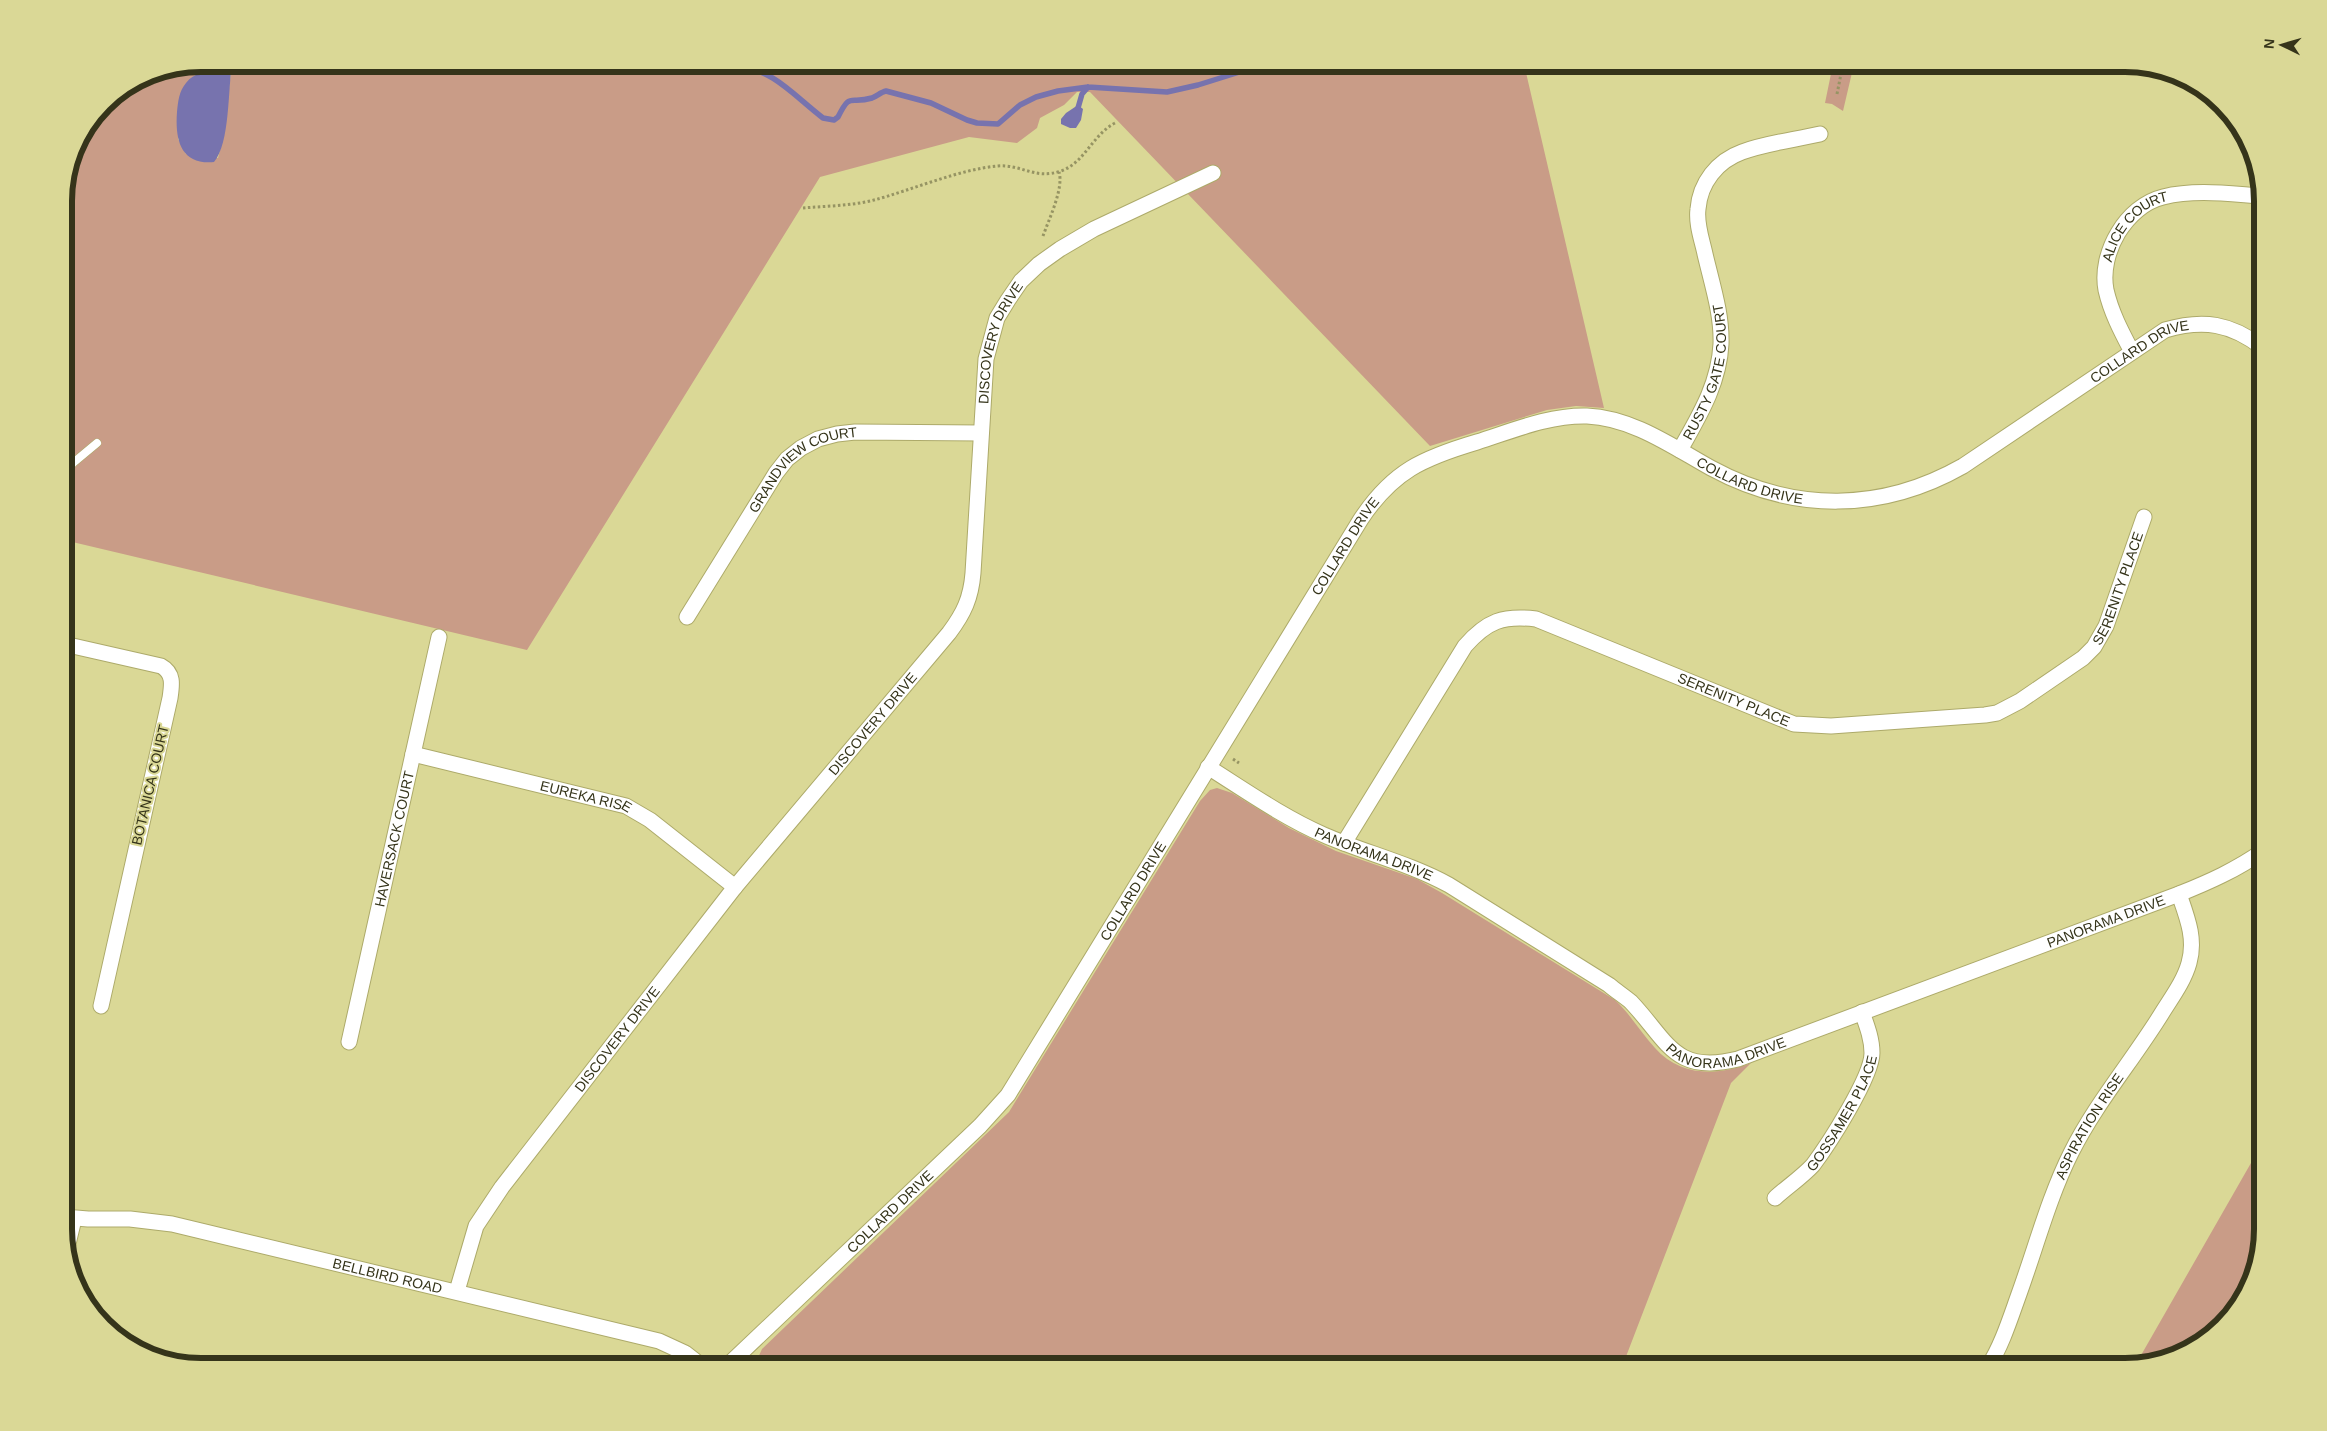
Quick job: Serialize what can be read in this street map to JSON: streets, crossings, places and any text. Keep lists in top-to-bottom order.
{
  "streets": {
    "street": [
      "ALICE COURT",
      "DISCOVERY DRIVE",
      "COLLARD DRIVE",
      "RUSTY GATE COURT",
      "GRANDVIEW COURT",
      "SERENITY PLACE",
      "BOTANICA COURT",
      "EUREKA RISE",
      "HAVERSACK COURT",
      "PANORAMA DRIVE",
      "GOSSAMER PLACE",
      "ASPIRATION RISE",
      "BELLBIRD ROAD"
    ]
  },
  "crossings": [
    ["ALICE COURT", "COLLARD DRIVE"],
    ["DISCOVERY DRIVE", "GRANDVIEW COURT"],
    ["DISCOVERY DRIVE", "EUREKA RISE"],
    ["DISCOVERY DRIVE", "BELLBIRD ROAD"],
    ["COLLARD DRIVE", "RUSTY GATE COURT"],
    ["COLLARD DRIVE", "PANORAMA DRIVE"],
    ["SERENITY PLACE", "PANORAMA DRIVE"],
    ["EUREKA RISE", "HAVERSACK COURT"],
    ["PANORAMA DRIVE", "GOSSAMER PLACE"],
    ["PANORAMA DRIVE", "ASPIRATION RISE"]
  ],
  "north": "left"
}
